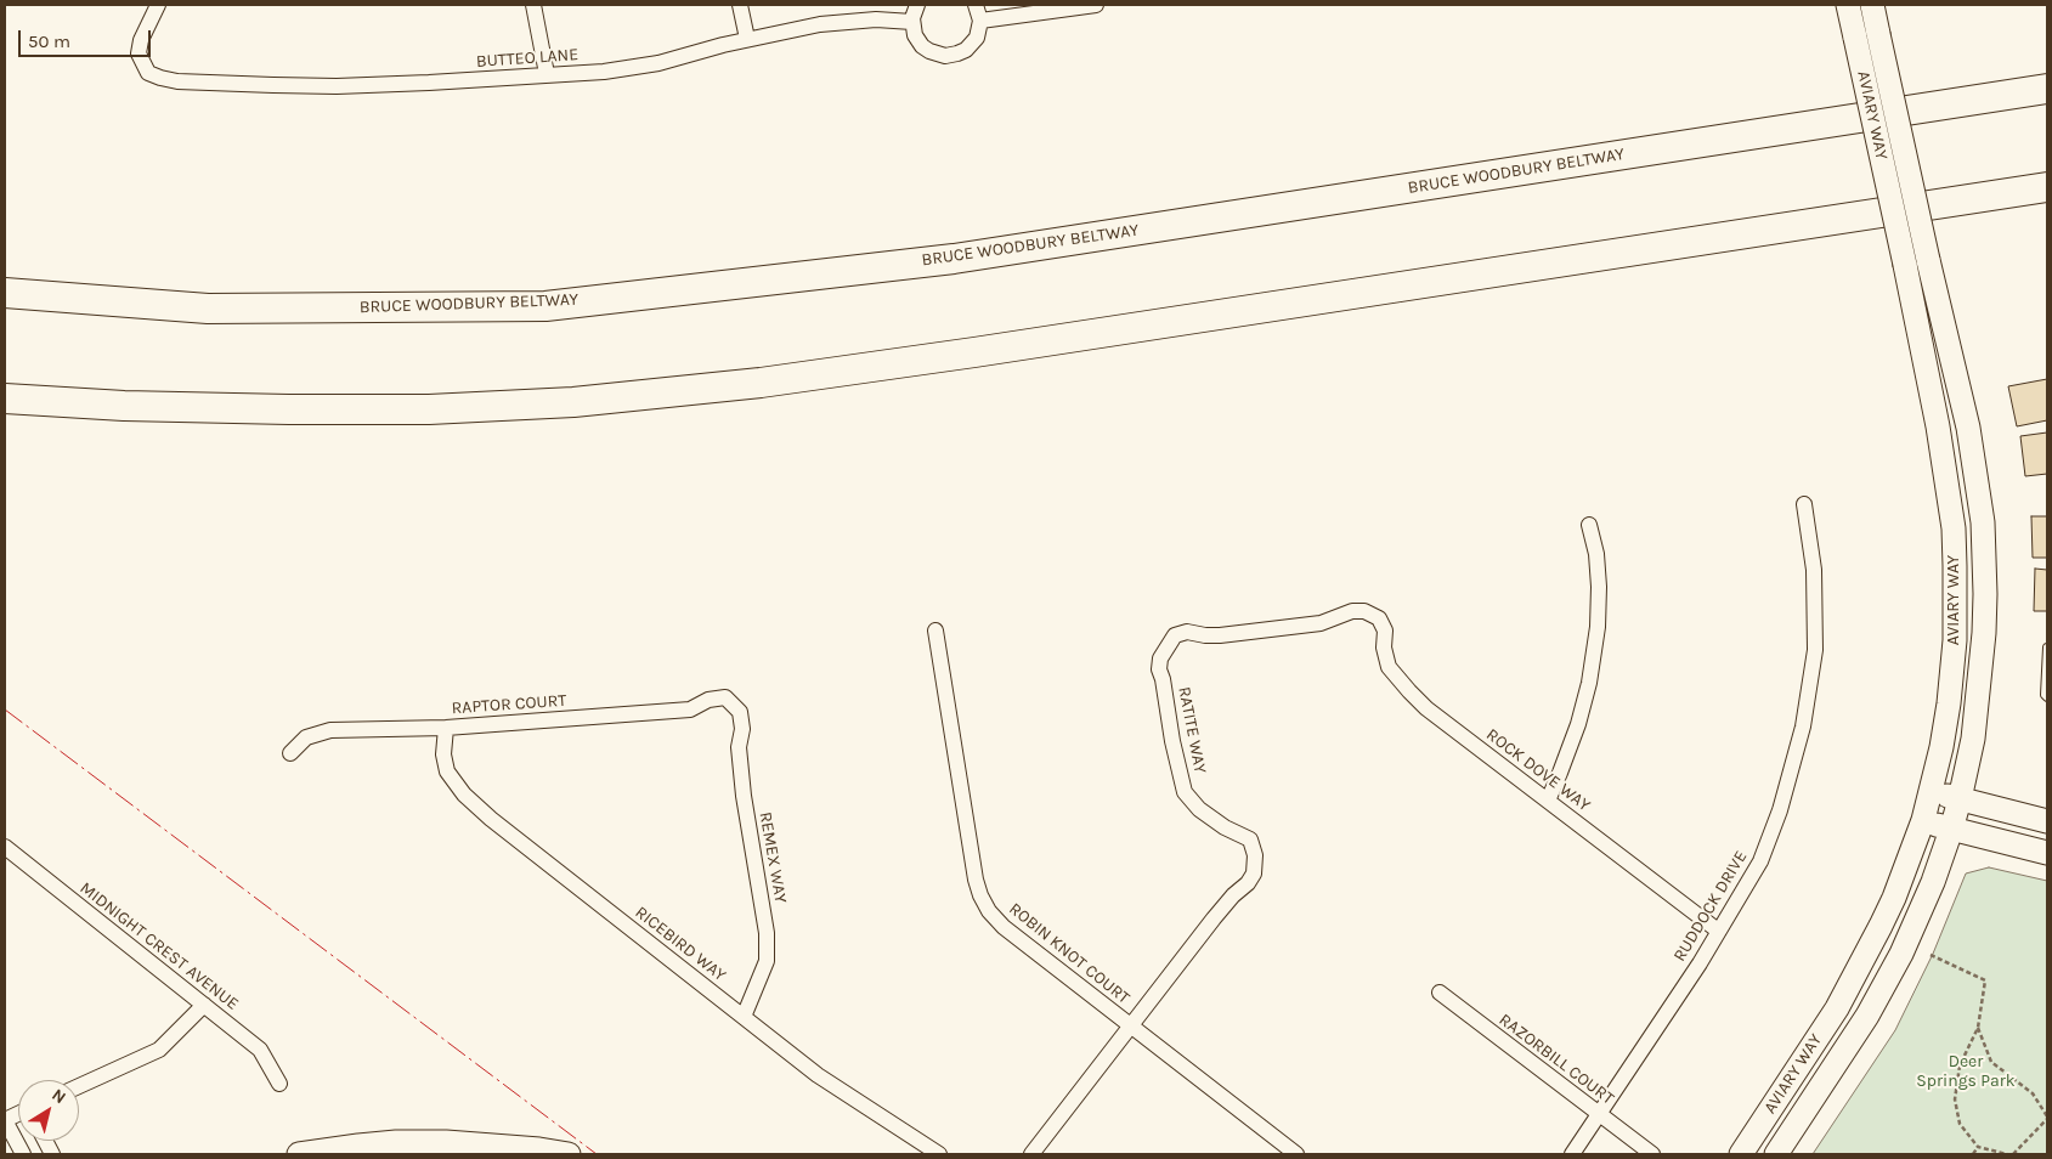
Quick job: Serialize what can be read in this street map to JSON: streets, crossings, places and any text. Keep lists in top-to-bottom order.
{
  "streets": {
    "highway": ["BRUCE WOODBURY BELTWAY"],
    "main road": ["AVIARY WAY"],
    "street": [
      "BUTTEO LANE",
      "RAPTOR COURT",
      "RATITE WAY",
      "ROCK DOVE WAY",
      "REMEX WAY",
      "RUDDOCK DRIVE",
      "RICEBIRD WAY",
      "MIDNIGHT CREST AVENUE",
      "ROBIN KNOT COURT",
      "RAZORBILL COURT"
    ]
  },
  "crossings": [
    ["RAPTOR COURT", "REMEX WAY"],
    ["RAPTOR COURT", "RICEBIRD WAY"],
    ["RATITE WAY", "ROCK DOVE WAY"],
    ["RATITE WAY", "ROBIN KNOT COURT"],
    ["ROCK DOVE WAY", "RUDDOCK DRIVE"],
    ["REMEX WAY", "RICEBIRD WAY"],
    ["RUDDOCK DRIVE", "RAZORBILL COURT"]
  ],
  "parks": ["Deer Springs Park"],
  "scale_bar": "50 m",
  "north": "top right"
}
